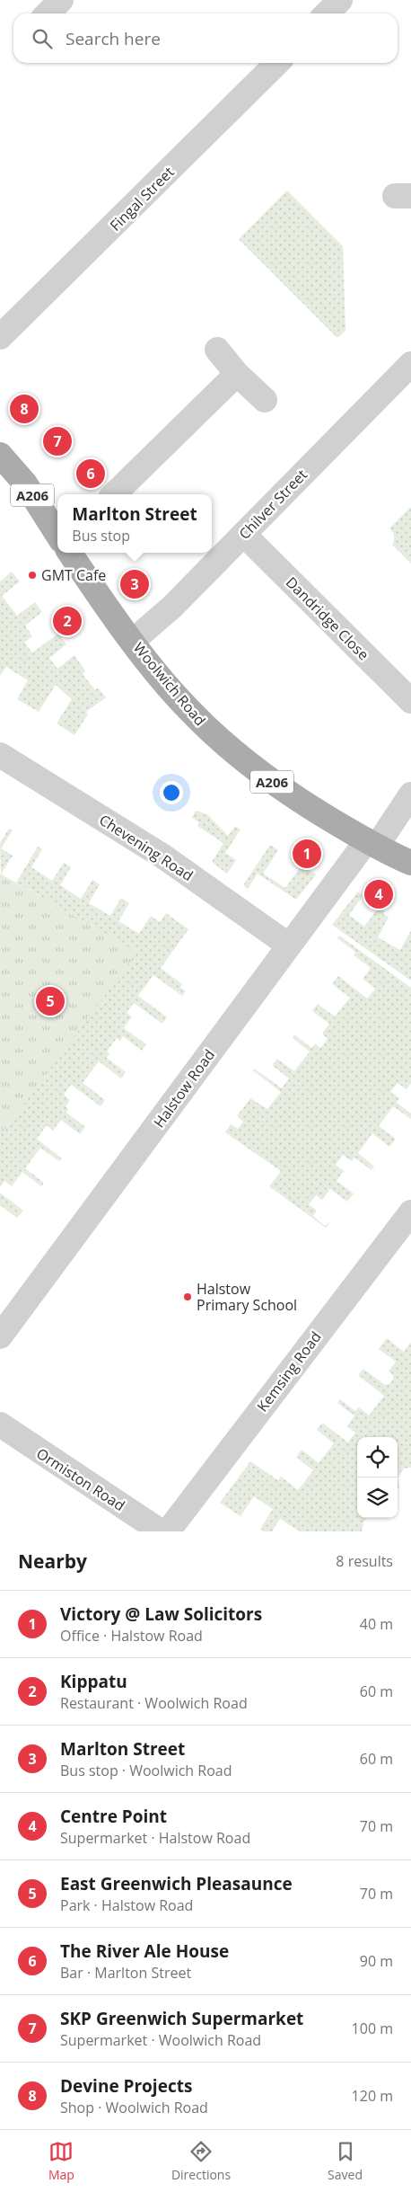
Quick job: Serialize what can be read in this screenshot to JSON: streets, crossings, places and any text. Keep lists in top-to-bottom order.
{
  "streets": {
    "main road": ["A206", "Woolwich Road"],
    "street": [
      "Fingal Street",
      "Chilver Street",
      "Dandridge Close",
      "Chevening Road",
      "Halstow Road",
      "Kemsing Road",
      "Ormiston Road"
    ]
  },
  "crossings": [
    ["Chilver Street", "Dandridge Close"],
    ["Chilver Street", "Woolwich Road"],
    ["Woolwich Road", "Halstow Road"],
    ["Chevening Road", "Halstow Road"]
  ],
  "places": ["GMT Cafe", "Halstow Primary School"],
  "page": {
    "search": "Search here",
    "pins": [
      "8",
      "7",
      "6",
      "3",
      "2",
      "1",
      "4",
      "5"
    ],
    "popup": ["Marlton Street", "Bus stop"],
    "heading": ["Nearby", "8 results"],
    "list": [
      {
        "mark": "1",
        "name": "Victory @ Law Solicitors",
        "note": "Office · Halstow Road",
        "value": "40 m"
      },
      {
        "mark": "2",
        "name": "Kippatu",
        "note": "Restaurant · Woolwich Road",
        "value": "60 m"
      },
      {
        "mark": "3",
        "name": "Marlton Street",
        "note": "Bus stop · Woolwich Road",
        "value": "60 m"
      },
      {
        "mark": "4",
        "name": "Centre Point",
        "note": "Supermarket · Halstow Road",
        "value": "70 m"
      },
      {
        "mark": "5",
        "name": "East Greenwich Pleasaunce",
        "note": "Park · Halstow Road",
        "value": "70 m"
      },
      {
        "mark": "6",
        "name": "The River Ale House",
        "note": "Bar · Marlton Street",
        "value": "90 m"
      },
      {
        "mark": "7",
        "name": "SKP Greenwich Supermarket",
        "note": "Supermarket · Woolwich Road",
        "value": "100 m"
      },
      {
        "mark": "8",
        "name": "Devine Projects",
        "note": "Shop · Woolwich Road",
        "value": "120 m"
      }
    ],
    "nav": ["Map", "Directions", "Saved"]
  }
}
